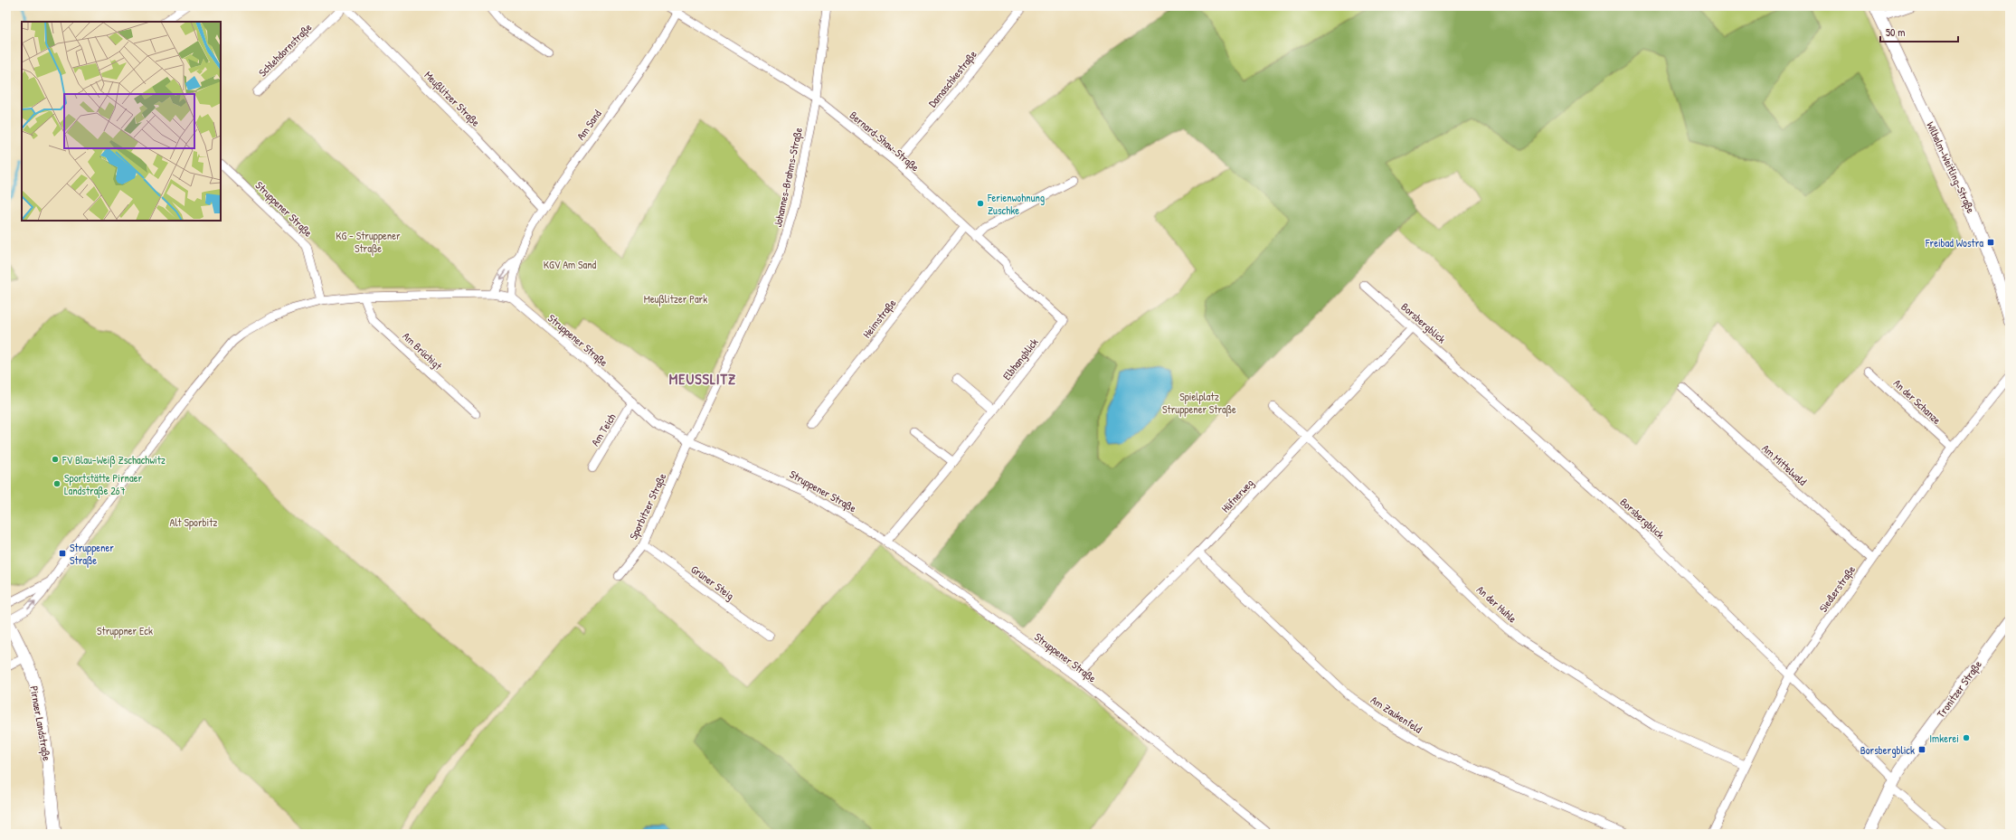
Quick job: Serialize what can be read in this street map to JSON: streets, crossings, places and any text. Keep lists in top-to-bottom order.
{
  "streets": {
    "street": [
      "Schlehdornstraße",
      "Damaschkestraße",
      "Meußlitzer Straße",
      "Am Sand",
      "Bernard-Shaw-Straße",
      "Wilhelm-Weitling-Straße",
      "Johannes-Brahms-Straße",
      "Struppener Straße",
      "Heimstraße",
      "Borsbergblick",
      "Am Brüchigt",
      "Elbhangblick",
      "An der Schanze",
      "Am Teich",
      "Am Mittelwald",
      "Hüfnerweg",
      "Sporbitzer Straße",
      "Grüner Steig",
      "Siedlerstraße",
      "An der Huhle",
      "Tronitzer Straße",
      "Am Zaukenfeld",
      "Pirnaer Landstraße"
    ]
  },
  "crossings": [
    ["Schlehdornstraße", "Meußlitzer Straße"],
    ["Damaschkestraße", "Bernard-Shaw-Straße"],
    ["Meußlitzer Straße", "Am Sand"],
    ["Am Sand", "Bernard-Shaw-Straße"],
    ["Am Sand", "Struppener Straße"],
    ["Bernard-Shaw-Straße", "Johannes-Brahms-Straße"],
    ["Bernard-Shaw-Straße", "Heimstraße"],
    ["Bernard-Shaw-Straße", "Elbhangblick"],
    ["Johannes-Brahms-Straße", "Struppener Straße"],
    ["Johannes-Brahms-Straße", "Sporbitzer Straße"],
    ["Struppener Straße", "Elbhangblick"],
    ["Struppener Straße", "Am Teich"],
    ["Struppener Straße", "Hüfnerweg"],
    ["Struppener Straße", "Sporbitzer Straße"],
    ["Borsbergblick", "Hüfnerweg"],
    ["Borsbergblick", "Siedlerstraße"],
    ["Borsbergblick", "Tronitzer Straße"],
    ["An der Schanze", "Siedlerstraße"],
    ["Am Mittelwald", "Siedlerstraße"],
    ["Hüfnerweg", "An der Huhle"],
    ["Hüfnerweg", "Am Zaukenfeld"],
    ["Sporbitzer Straße", "Grüner Steig"],
    ["Siedlerstraße", "An der Huhle"]
  ],
  "districts": ["MEUSSLITZ"],
  "parks": [
    "KG - Struppener Straße",
    "KGV Am Sand",
    "Meußlitzer Park",
    "Spielplatz Struppener Straße",
    "Alt Sporbitz",
    "Struppner Eck"
  ],
  "places": {
    "other": [
      "Ferienwohnung Zuschke",
      "FV Blau-Weiß Zschachwitz",
      "Sportstätte Pirnaer Landstraße 267",
      "Imkerei"
    ],
    "transit": ["Freibad Wostra", "Struppener Straße", "Borsbergblick"]
  },
  "scale_bar": "50 m"
}
